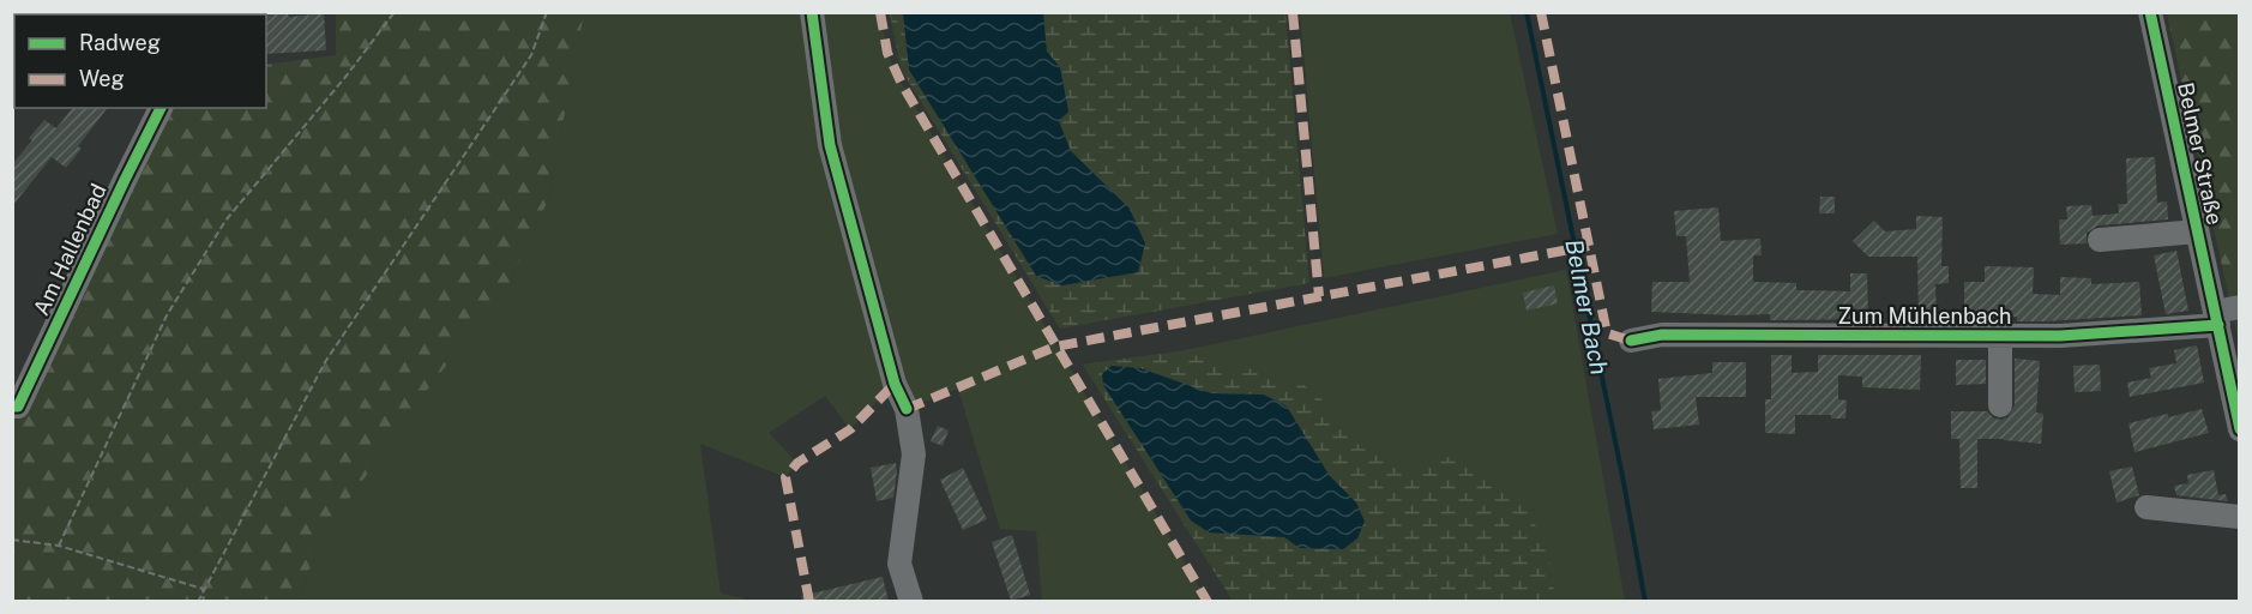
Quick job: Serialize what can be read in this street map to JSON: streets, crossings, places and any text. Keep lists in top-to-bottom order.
{
  "streets": {
    "street": ["Belmer Straße", "Am Hallenbad", "Zum Mühlenbach"]
  },
  "crossings": [
    ["Belmer Straße", "Zum Mühlenbach"]
  ],
  "water": ["Belmer Bach"],
  "legend": ["Radweg", "Weg"]
}
